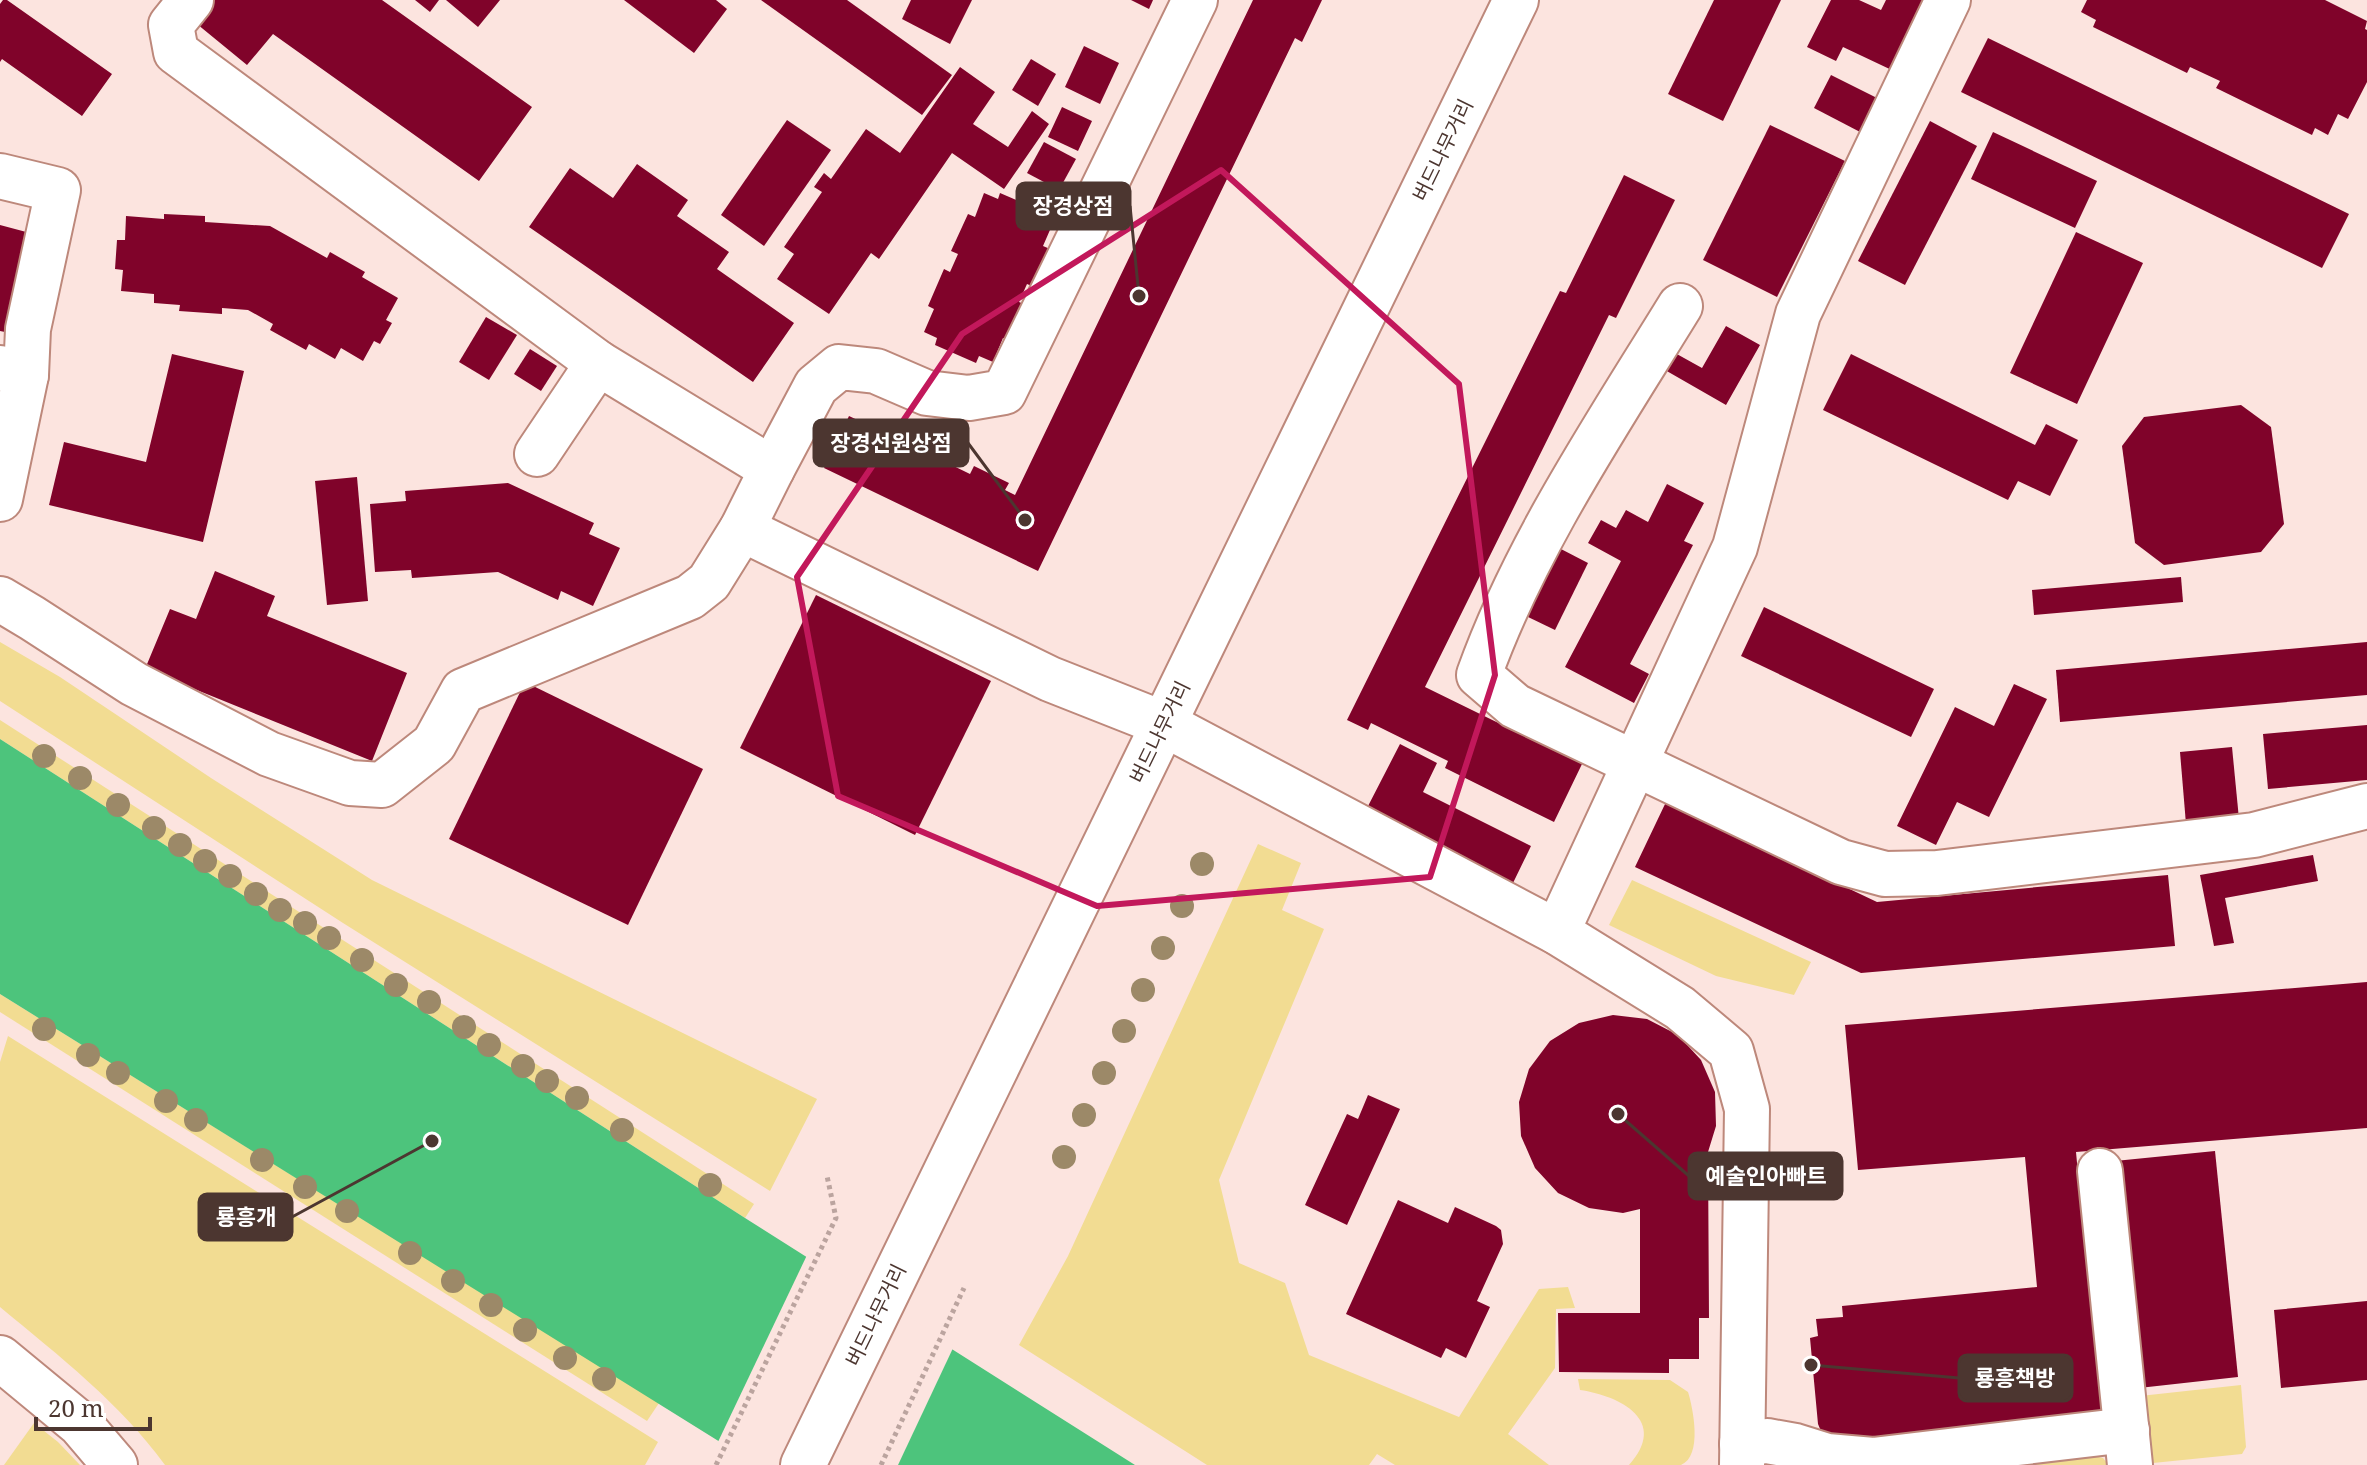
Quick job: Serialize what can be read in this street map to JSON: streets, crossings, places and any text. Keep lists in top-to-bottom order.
{
  "streets": {
    "street": ["버드나무거리"]
  },
  "places": [
    "장경상점",
    "장경선원상점",
    "예술인아빠트",
    "룡흥개",
    "룡흥책방"
  ],
  "scale_bar": "20 m"
}
